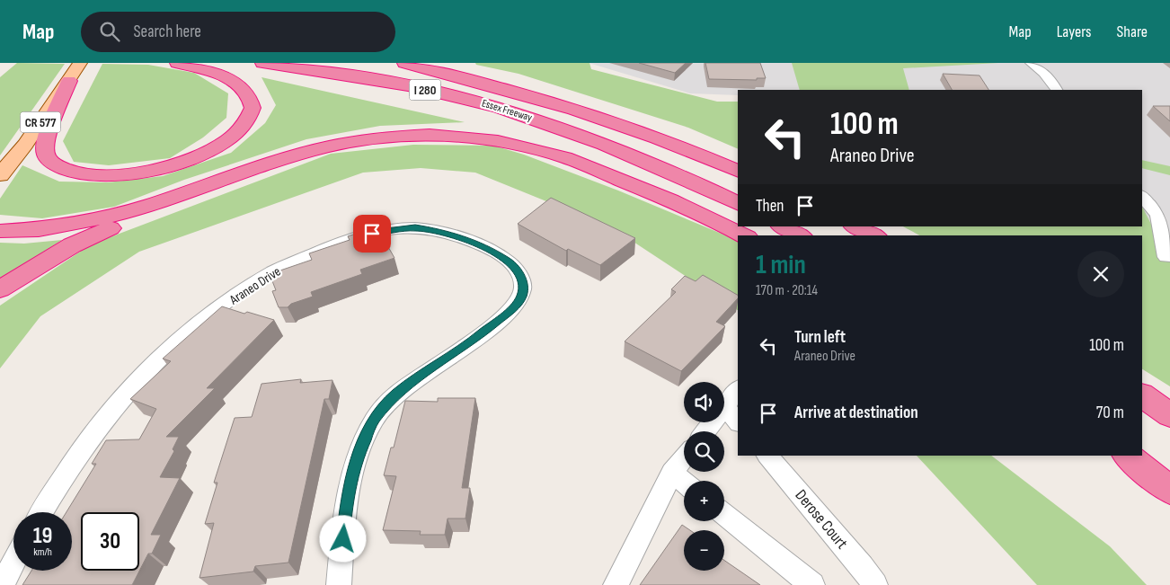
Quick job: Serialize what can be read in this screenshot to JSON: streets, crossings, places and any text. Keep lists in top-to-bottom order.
{
  "streets": {
    "highway": ["I 280", "Essex Freeway"],
    "main road": ["CR 577"],
    "street": ["Araneo Drive", "Derose Court"]
  },
  "page": {
    "header": "Map",
    "search": "Search here",
    "nav": ["Map", "Layers", "Share"],
    "turn": ["100 m", "Araneo Drive"],
    "then": "Then",
    "heading": ["1 min", "170 m · 20:14"],
    "list": [
      {
        "name": "Turn left",
        "note": "Araneo Drive",
        "value": "100 m"
      },
      {
        "name": "Arrive at destination",
        "value": "70 m"
      }
    ],
    "map_buttons": ["+", "−"],
    "speed": "19 km/h",
    "limit": "30"
  }
}
